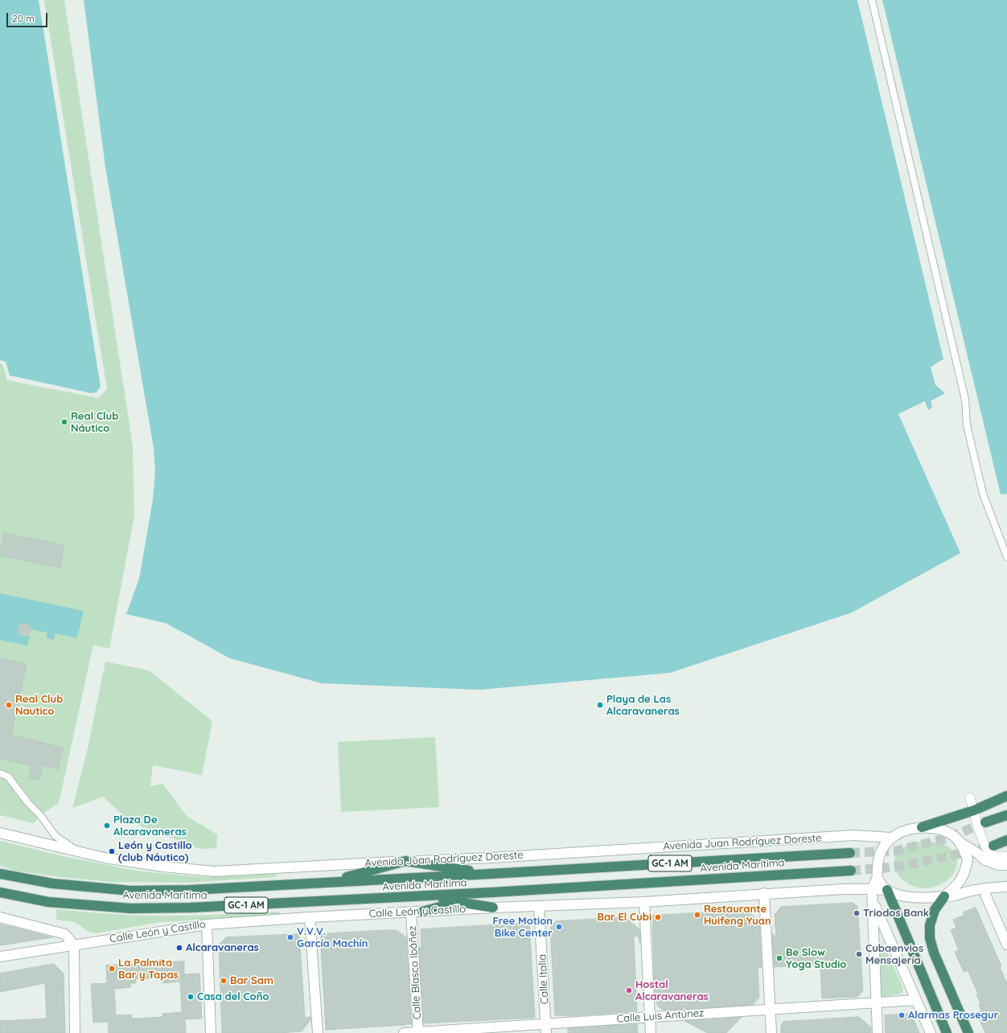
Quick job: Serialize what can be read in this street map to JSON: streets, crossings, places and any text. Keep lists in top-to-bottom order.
{
  "streets": {
    "highway": ["GC-1 AM", "Avenida Marítima"],
    "street": [
      "Avenida Juan Rodríguez Doreste",
      "Calle León y Castillo",
      "Calle Blasco Ibáñez",
      "Calle Italia",
      "Calle Luis Antúnez"
    ]
  },
  "crossings": [
    ["Avenida Juan Rodríguez Doreste", "Calle León y Castillo"],
    ["Calle León y Castillo", "Calle Blasco Ibáñez"],
    ["Calle León y Castillo", "Calle Italia"],
    ["Calle Blasco Ibáñez", "Calle Luis Antúnez"],
    ["Calle Italia", "Calle Luis Antúnez"]
  ],
  "places": [
    "Real Club Náutico",
    "Real Club Nautico",
    "Playa de Las Alcaravaneras",
    "Plaza De Alcaravaneras",
    "León y Castillo (club Náutico)",
    "Triodos Bank",
    "Restaurante Huifeng Yuan",
    "Bar El Cubi",
    "Free Motion Bike Center",
    "V.V.V. García Machín",
    "Alcaravaneras",
    "Cubaenvios Mensajería",
    "Be Slow Yoga Studio",
    "La Palmita Bar y Tapas",
    "Bar Sam",
    "Hostal Alcaravaneras",
    "Casa del Coño",
    "Alarmas Prosegur"
  ],
  "scale_bar": "20 m"
}
